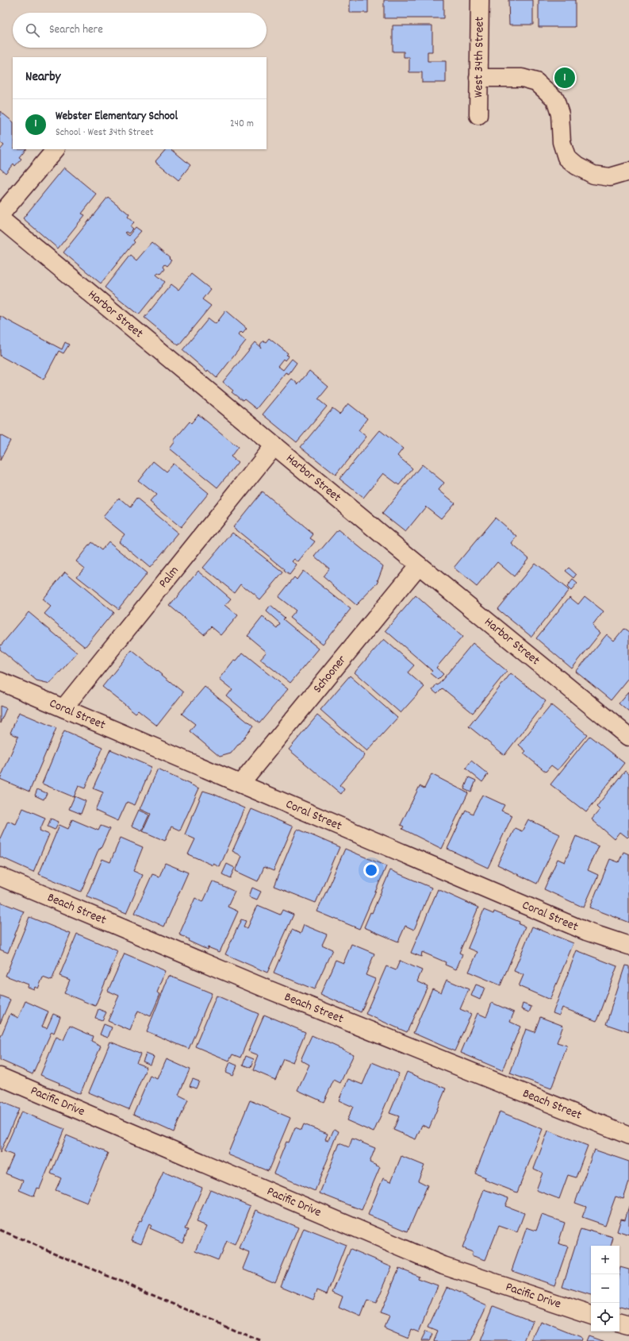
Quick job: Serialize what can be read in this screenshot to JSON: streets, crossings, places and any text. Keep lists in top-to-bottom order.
{
  "streets": {
    "street": [
      "West 34th Street",
      "Harbor Street",
      "Palm",
      "Schooner",
      "Coral Street",
      "Beach Street",
      "Pacific Drive"
    ]
  },
  "crossings": [
    ["Harbor Street", "Palm"],
    ["Harbor Street", "Schooner"],
    ["Palm", "Coral Street"],
    ["Schooner", "Coral Street"]
  ],
  "page": {
    "search": "Search here",
    "heading": "Nearby",
    "pins": "1",
    "list": [
      {
        "mark": "1",
        "name": "Webster Elementary School",
        "note": "School · West 34th Street",
        "value": "240 m"
      }
    ],
    "map_buttons": ["+", "−"]
  }
}
